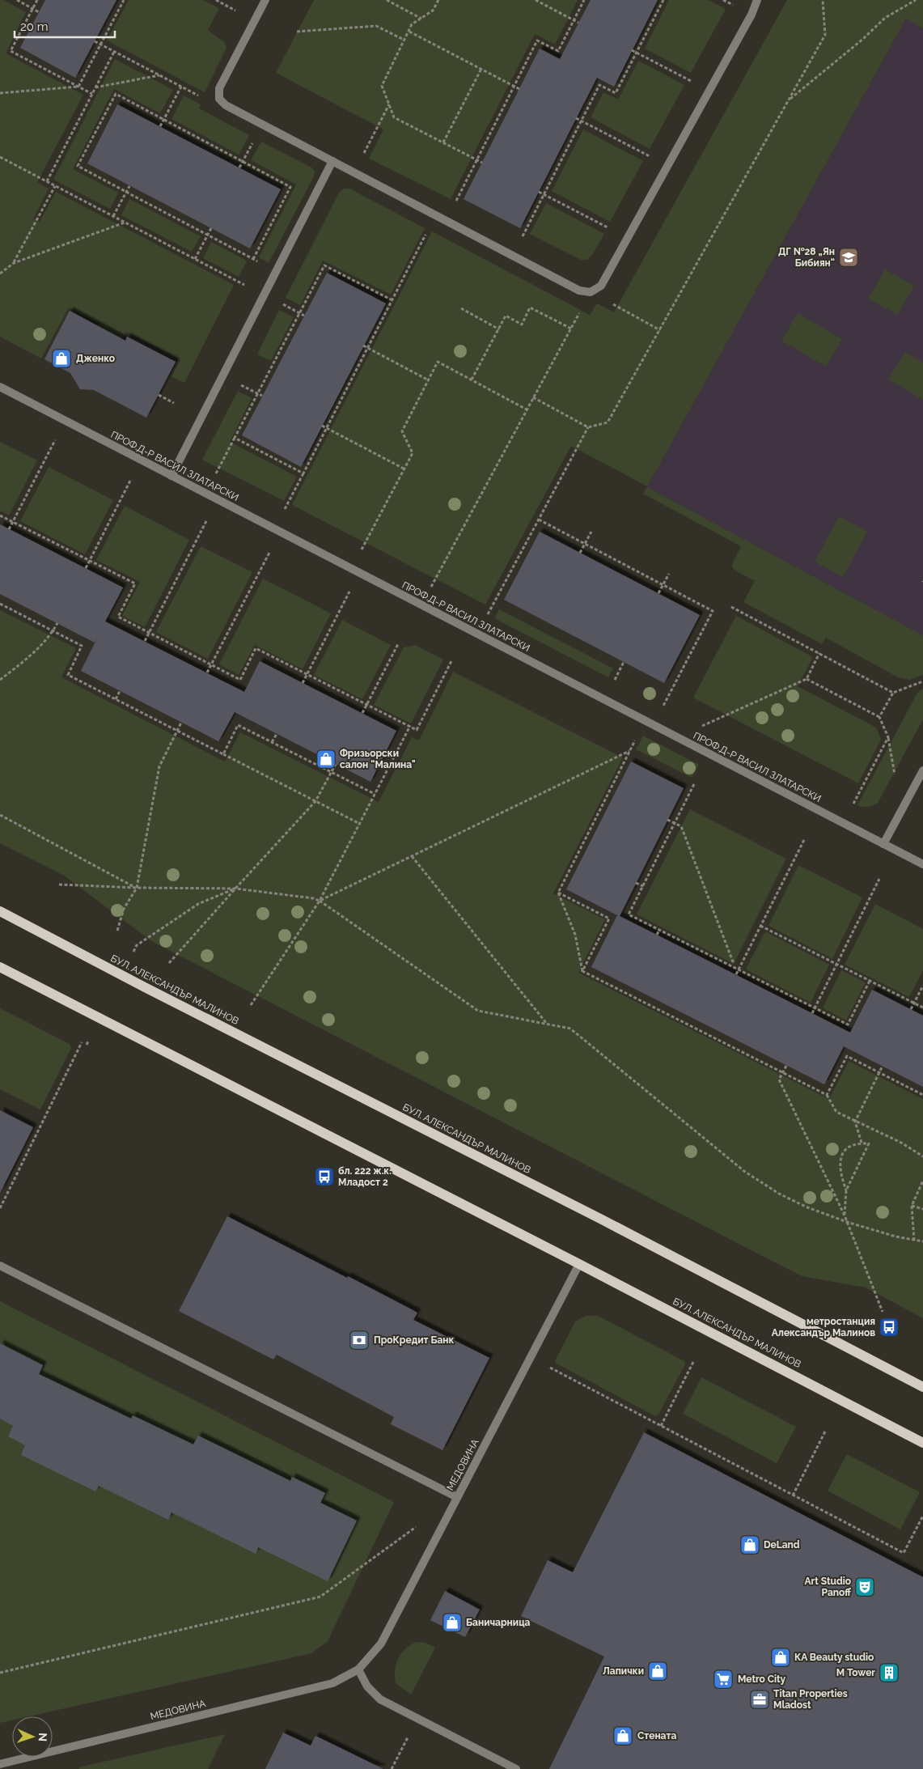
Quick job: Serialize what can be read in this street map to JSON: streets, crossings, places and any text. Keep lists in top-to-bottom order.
{
  "streets": {
    "main road": ["БУЛ. АЛЕКСАНДЪР МАЛИНОВ"],
    "street": ["ПРОФ.Д-Р ВАСИЛ ЗЛАТАРСКИ", "МЕДОВИНА"]
  },
  "crossings": [
    ["БУЛ. АЛЕКСАНДЪР МАЛИНОВ", "МЕДОВИНА"]
  ],
  "places": {
    "school or university": ["ДГ №28 „Ян Бибиян“"],
    "shop": [
      "Дженко",
      "Фризьорски салон “Малина\"",
      "DeLand",
      "Баничарница",
      "КА Beauty studio",
      "Лапички",
      "Стената"
    ],
    "bus stop": ["бл. 222 ж.к. Младост 2", "метростанция Александър Малинов"],
    "bank": ["ПроКредит Банк"],
    "theatre": ["Art Studio Panoff"],
    "building": ["М Tower"],
    "supermarket": ["Metro City"],
    "office": ["Titan Properties Mladost"]
  },
  "scale_bar": "20 m",
  "north": "right"
}
